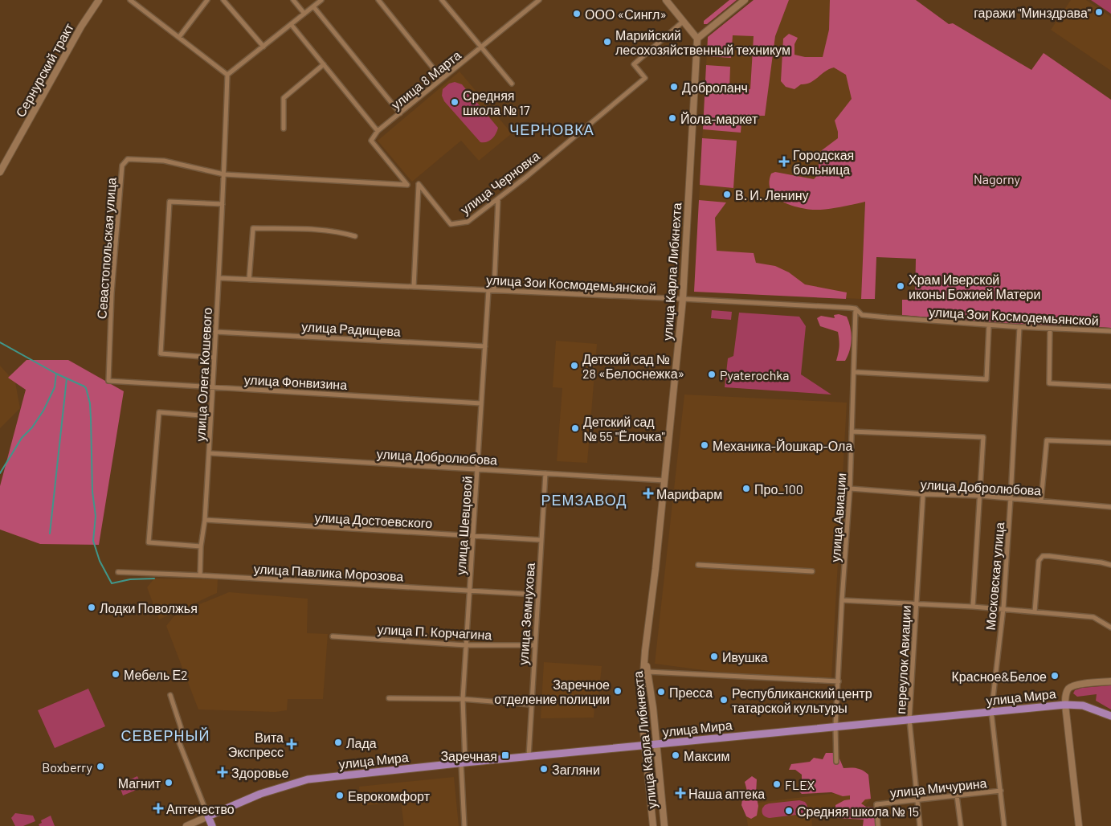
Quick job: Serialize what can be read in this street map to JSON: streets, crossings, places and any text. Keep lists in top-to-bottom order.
{
  "streets": {
    "main road": ["Сернурский тракт", "улица Карла Либкнехта", "улица Мира"],
    "street": [
      "улица 8 Марта",
      "улица Черновка",
      "Севастопольская улица",
      "улица Зои Космодемьянской",
      "улица Радищева",
      "улица Олега Кошевого",
      "улица Фонвизина",
      "улица Добролюбова",
      "улица Авиации",
      "улица Достоевского",
      "улица Шевцовой",
      "улица Павлика Морозова",
      "Московская улица",
      "улица Земнухова",
      "улица П. Корчагина",
      "переулок Авиации",
      "улица Мичурина"
    ]
  },
  "crossings": [
    ["улица 8 Марта", "Севастопольская улица"],
    ["улица Черновка", "улица Зои Космодемьянской"],
    ["Севастопольская улица", "улица Олега Кошевого"],
    ["Севастопольская улица", "улица Фонвизина"],
    ["улица Карла Либкнехта", "улица Зои Космодемьянской"],
    ["улица Карла Либкнехта", "улица Добролюбова"],
    ["улица Карла Либкнехта", "улица Мира"],
    ["улица Зои Космодемьянской", "улица Олега Кошевого"],
    ["улица Зои Космодемьянской", "улица Авиации"],
    ["улица Зои Космодемьянской", "улица Шевцовой"],
    ["улица Зои Космодемьянской", "Московская улица"],
    ["улица Радищева", "улица Олега Кошевого"],
    ["улица Радищева", "улица Шевцовой"],
    ["улица Олега Кошевого", "улица Фонвизина"],
    ["улица Олега Кошевого", "улица Добролюбова"],
    ["улица Олега Кошевого", "улица Достоевского"],
    ["улица Олега Кошевого", "улица Павлика Морозова"],
    ["улица Фонвизина", "улица Шевцовой"],
    ["улица Добролюбова", "улица Авиации"],
    ["улица Добролюбова", "улица Шевцовой"],
    ["улица Добролюбова", "Московская улица"],
    ["улица Добролюбова", "улица Земнухова"],
    ["улица Добролюбова", "переулок Авиации"],
    ["улица Авиации", "улица Мира"],
    ["улица Достоевского", "улица Шевцовой"],
    ["улица Достоевского", "улица Земнухова"],
    ["улица Шевцовой", "улица Павлика Морозова"],
    ["улица Шевцовой", "улица П. Корчагина"],
    ["улица Шевцовой", "улица Мира"],
    ["улица Павлика Морозова", "улица Земнухова"],
    ["Московская улица", "улица Мира"],
    ["Московская улица", "улица Мичурина"],
    ["улица Земнухова", "улица П. Корчагина"],
    ["улица Земнухова", "улица Мира"],
    ["переулок Авиации", "улица Мира"],
    ["переулок Авиации", "улица Мичурина"]
  ],
  "districts": ["ЧЕРНОВКА", "РЕМЗАВОД", "СЕВЕРНЫЙ"],
  "parks": ["Nagorny"],
  "places": {
    "other": [
      "гаражи \"Минздрава\"",
      "ООО «Сингл»",
      "Марийский лесохозяйственный техникум",
      "Доброланч",
      "Средняя школа № 17",
      "Йола-маркет",
      "В. И. Ленину",
      "Храм Иверской иконы Божией Матери",
      "Детский сад № 28 «Белоснежка»",
      "Pyaterochka",
      "Детский сад № 55 \"Ёлочка\"",
      "Механика-Йошкар-Ола",
      "Про_100",
      "Лодки Поволжья",
      "Ивушка",
      "Мебель Е2",
      "Красное&Белое",
      "Заречное отделение полиции",
      "Пресса",
      "Республиканский центр татарской культуры",
      "Лада",
      "Максим",
      "Boxberry",
      "Загляни",
      "Магнит",
      "FLEX",
      "Еврокомфорт",
      "Средняя школа № 15"
    ],
    "health": [
      "Городская больница",
      "Марифарм",
      "Вита Экспресс",
      "Здоровье",
      "Наша аптека",
      "Аптечество"
    ],
    "transit": ["Заречная"]
  }
}
